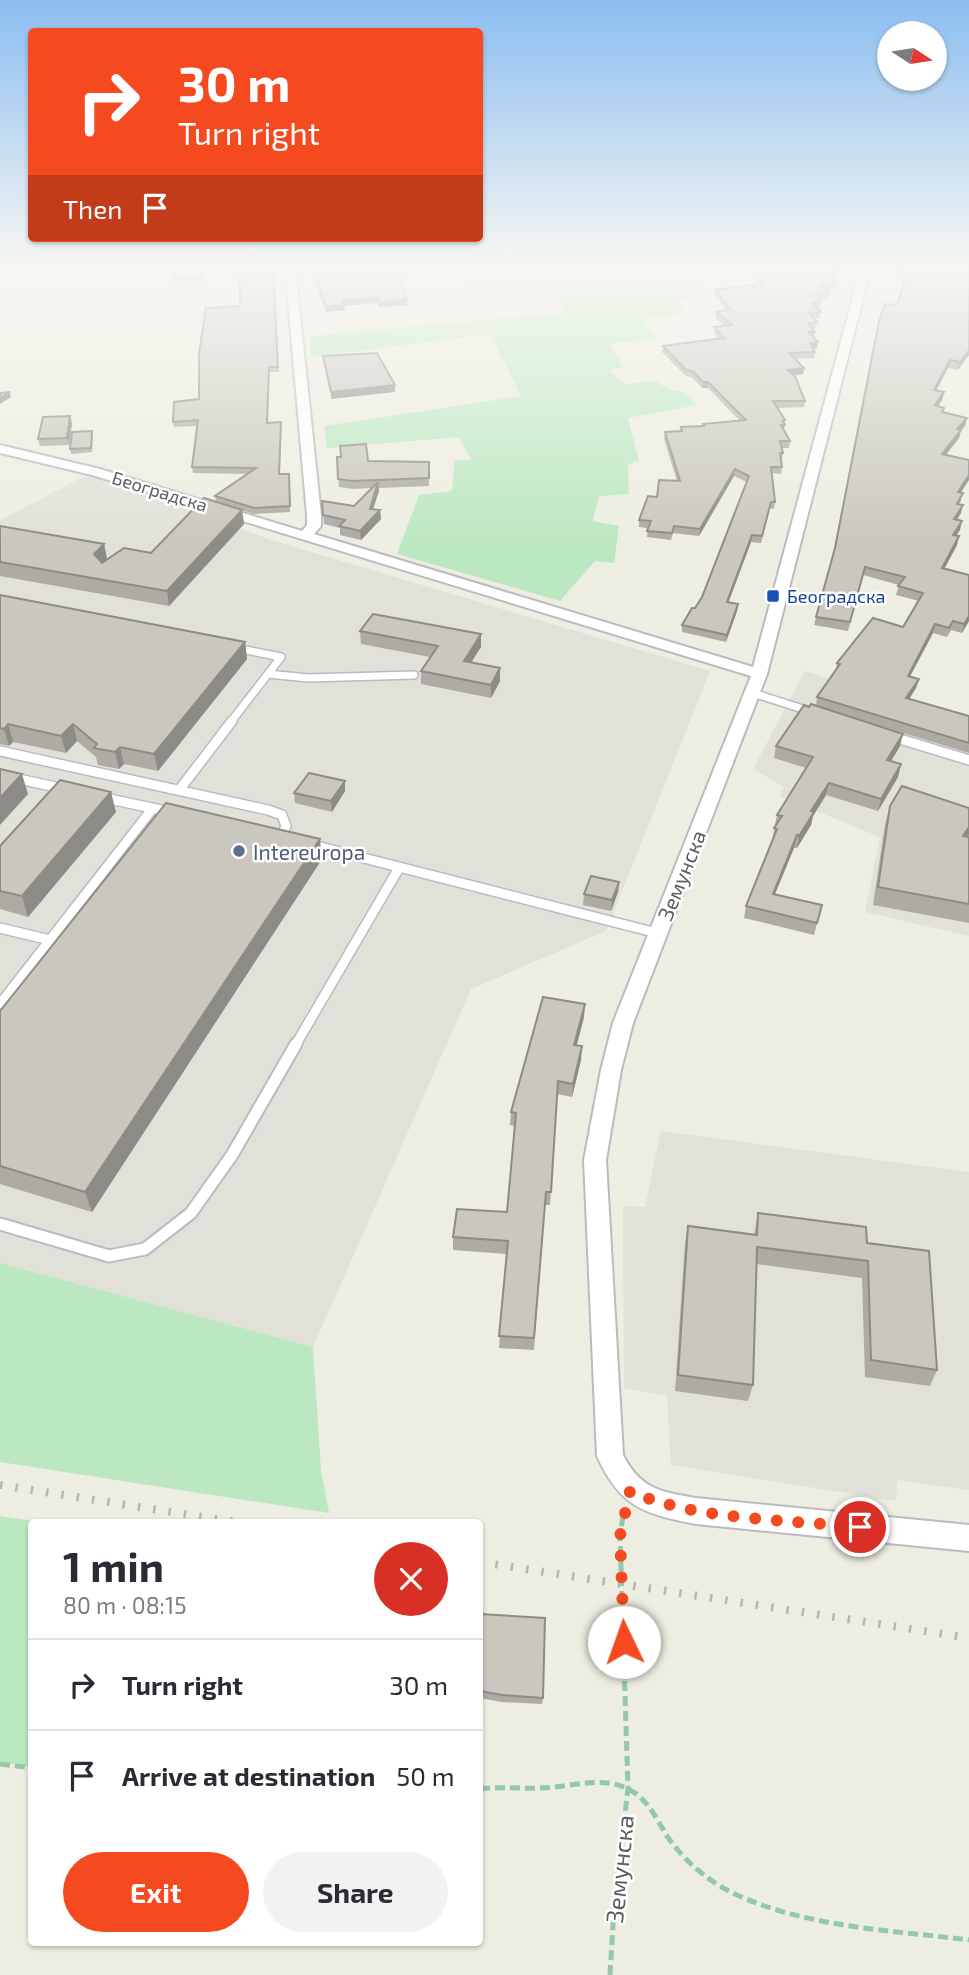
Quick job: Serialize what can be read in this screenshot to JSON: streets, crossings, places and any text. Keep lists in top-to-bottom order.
{
  "streets": {
    "street": ["Београдска", "Земунска"]
  },
  "crossings": [
    ["Београдска", "Земунска"]
  ],
  "places": {
    "transit": ["Београдска"],
    "other": ["Intereuropa"]
  },
  "north": "right",
  "page": {
    "turn": ["30 m", "Turn right"],
    "then": "Then",
    "heading": ["1 min", "80 m · 08:15"],
    "list": [
      {
        "name": "Turn right",
        "value": "30 m"
      },
      {
        "name": "Arrive at destination",
        "value": "50 m"
      }
    ],
    "buttons": ["Exit", "Share"]
  }
}
